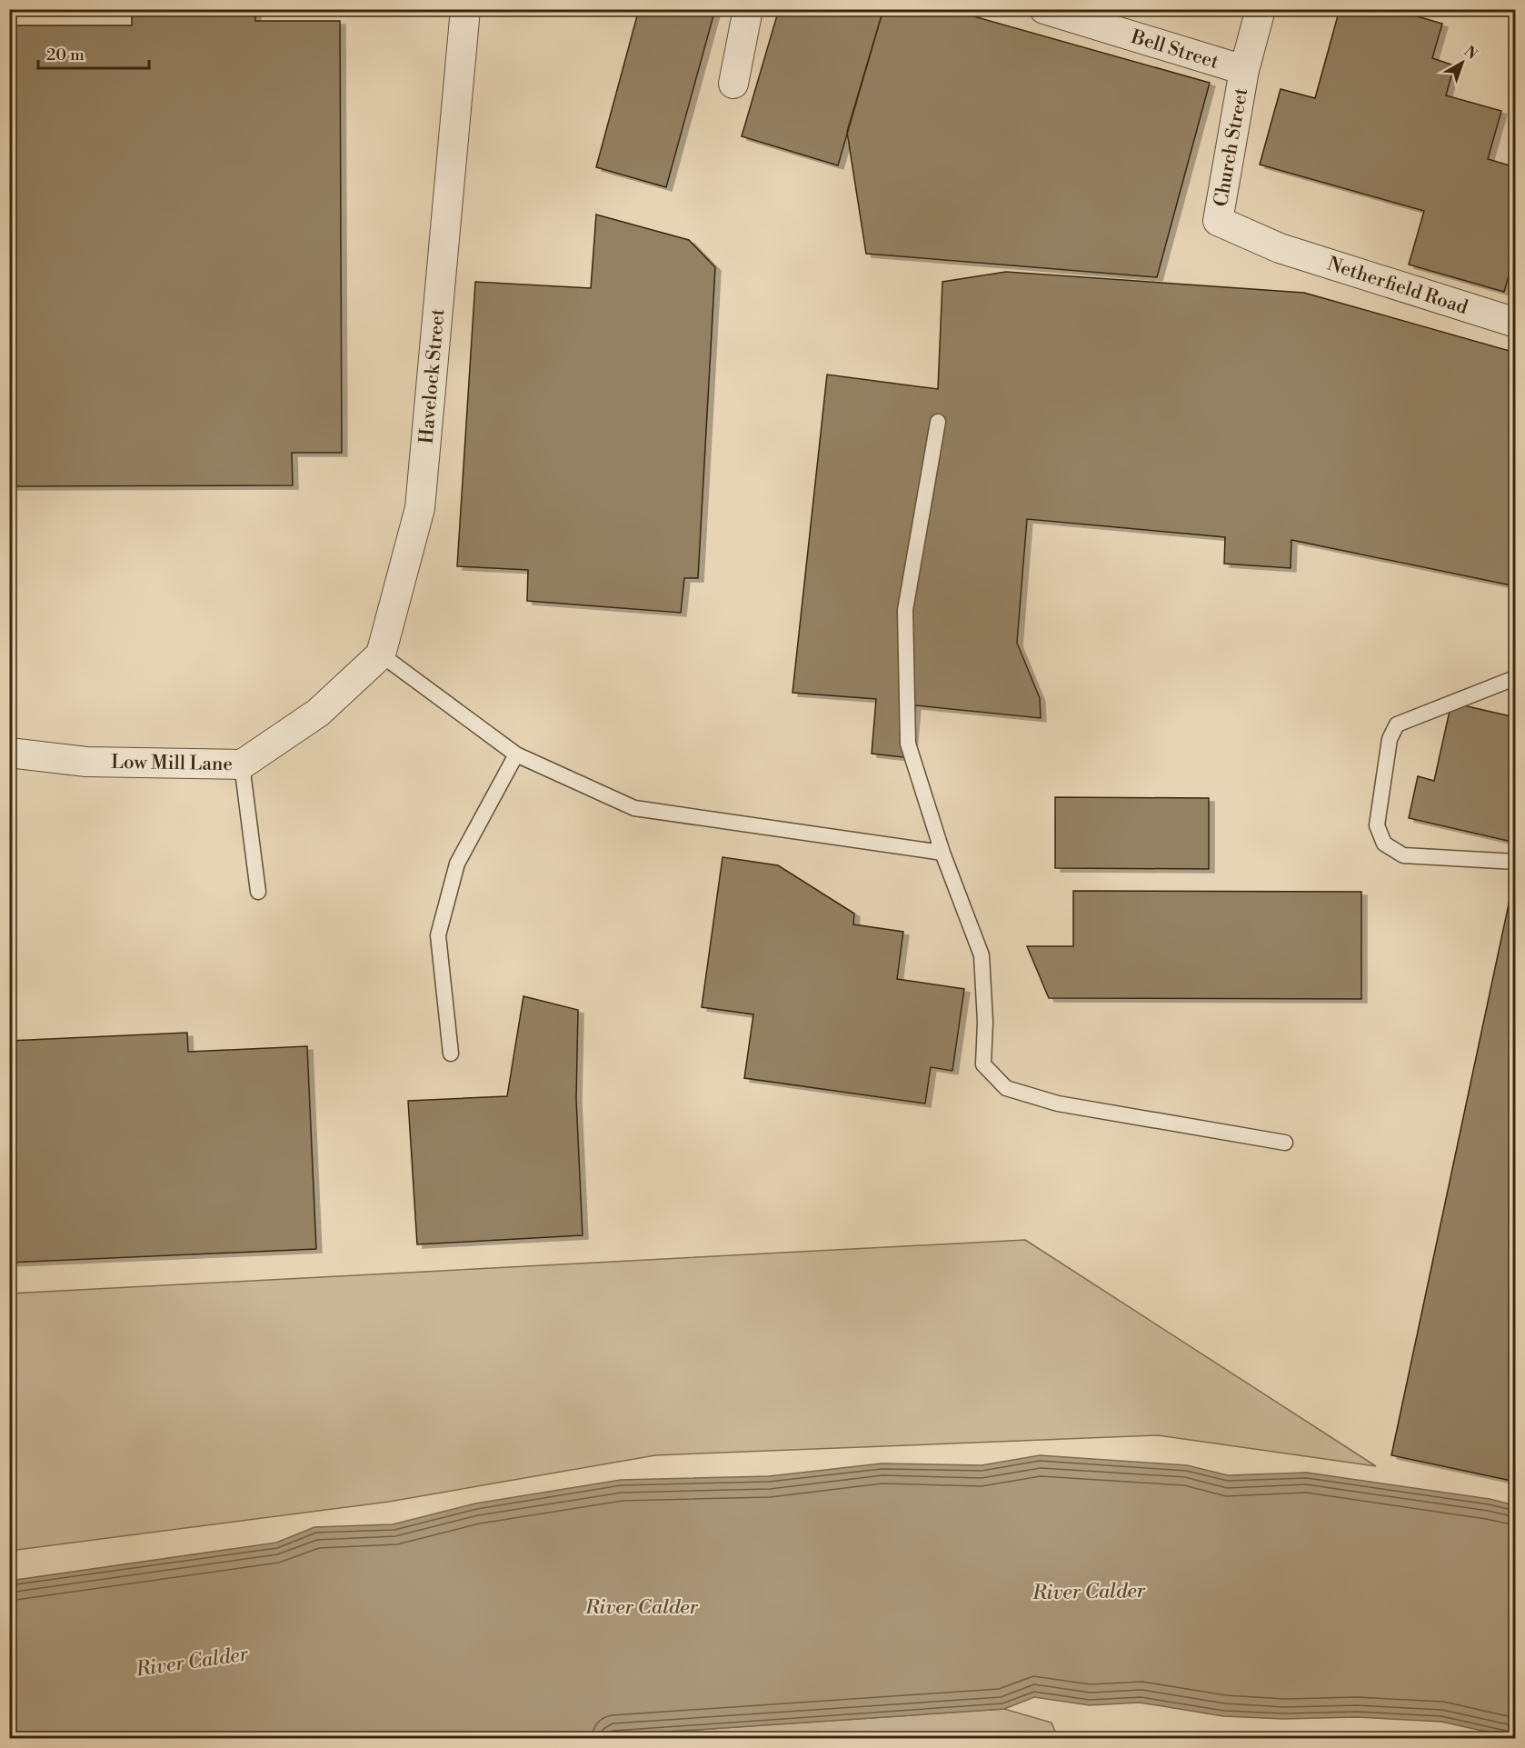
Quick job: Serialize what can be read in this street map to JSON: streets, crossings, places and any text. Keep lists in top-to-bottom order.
{
  "streets": {
    "street": [
      "Bell Street",
      "Church Street",
      "Netherfield Road",
      "Havelock Street",
      "Low Mill Lane"
    ]
  },
  "crossings": [
    ["Bell Street", "Church Street"],
    ["Church Street", "Netherfield Road"],
    ["Havelock Street", "Low Mill Lane"]
  ],
  "water": ["River Calder"],
  "scale_bar": "20 m",
  "north": "top right"
}
